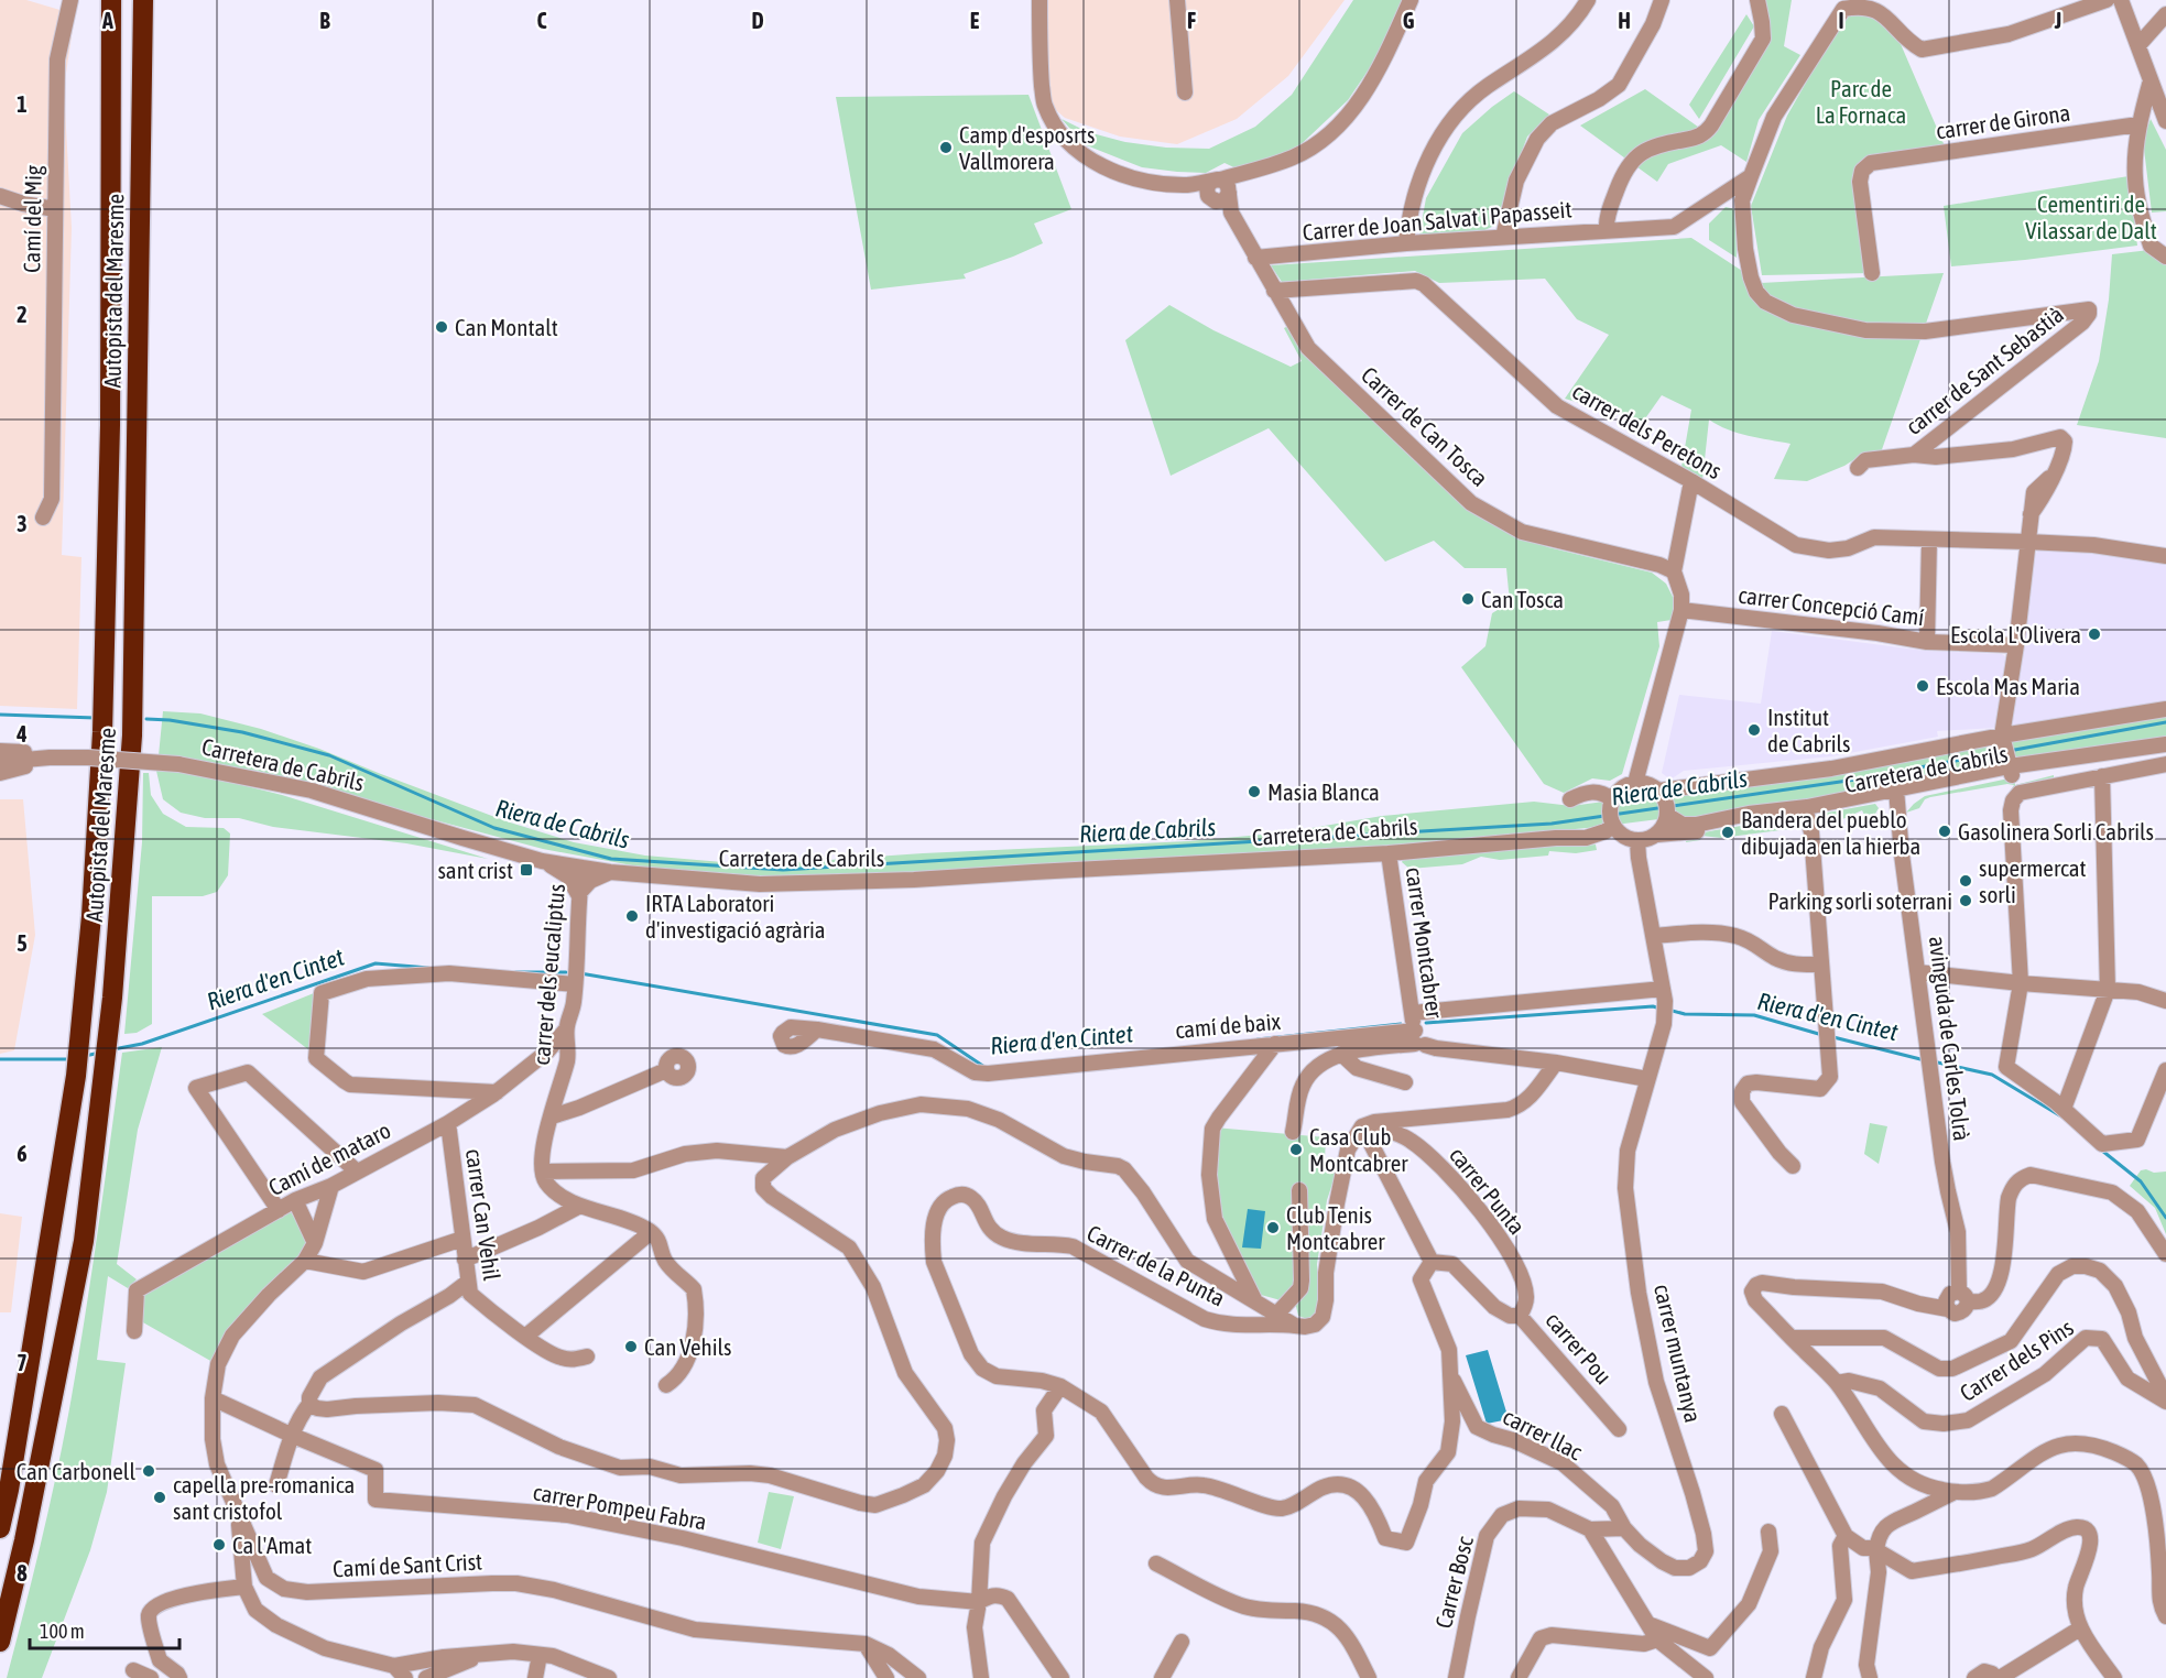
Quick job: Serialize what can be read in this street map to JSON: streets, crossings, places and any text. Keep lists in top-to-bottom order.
{
  "streets": {
    "highway": ["Autopista del Maresme"],
    "street": [
      "carrer de Girona",
      "Camí del Mig",
      "Carrer de Joan Salvat i Papasseit",
      "carrer de Sant Sebastià",
      "Carrer de Can Tosca",
      "carrer dels Peretons",
      "carrer Concepció Camí",
      "Carretera de Cabrils",
      "carrer Montcabrer",
      "carrer dels eucaliptus",
      "camí de baix",
      "avinguda de Carles Tolrà",
      "Camí de mataro",
      "carrer Punta",
      "carrer Can Vehil",
      "Carrer de la Punta",
      "carrer Pou",
      "carrer muntanya",
      "Carrer dels Pins",
      "carrer llac",
      "carrer Pompeu Fabra",
      "Camí de Sant Crist",
      "Carrer Bosc"
    ]
  },
  "crossings": [
    ["Carrer de Joan Salvat i Papasseit", "carrer de Sant Sebastià"],
    ["Carrer de Joan Salvat i Papasseit", "Carrer de Can Tosca"],
    ["carrer de Sant Sebastià", "carrer dels Peretons"],
    ["carrer de Sant Sebastià", "carrer Concepció Camí"],
    ["carrer de Sant Sebastià", "Carretera de Cabrils"],
    ["Carrer de Can Tosca", "carrer dels Peretons"],
    ["Carretera de Cabrils", "carrer Montcabrer"],
    ["Carretera de Cabrils", "carrer dels eucaliptus"],
    ["Carretera de Cabrils", "avinguda de Carles Tolrà"],
    ["Carretera de Cabrils", "carrer muntanya"],
    ["carrer Montcabrer", "camí de baix"],
    ["carrer dels eucaliptus", "Camí de mataro"],
    ["camí de baix", "carrer muntanya"],
    ["Camí de mataro", "carrer Can Vehil"],
    ["Camí de mataro", "Camí de Sant Crist"],
    ["carrer Punta", "carrer Pou"],
    ["Carrer de la Punta", "carrer Pou"],
    ["Carrer de la Punta", "carrer llac"],
    ["carrer muntanya", "carrer llac"],
    ["carrer Pompeu Fabra", "Camí de Sant Crist"]
  ],
  "water": ["Riera de Cabrils", "Riera d'en Cintet"],
  "parks": ["Parc de La Fornaca", "Cementiri de Vilassar de Dalt"],
  "places": {
    "other": [
      "Camp d'esposrts Vallmorera",
      "Can Montalt",
      "Can Tosca",
      "Escola L'Olivera",
      "Escola Mas Maria",
      "Institut de Cabrils",
      "Masia Blanca",
      "Gasolinera Sorli Cabrils",
      "Bandera del pueblo dibujada en la hierba",
      "supermercat sorli",
      "Parking sorli soterrani",
      "IRTA Laboratori d'investigació agrària",
      "Casa Club Montcabrer",
      "Club Tenis Montcabrer",
      "Can Vehils",
      "Can Carbonell",
      "capella pre-romanica sant cristofol",
      "Ca l'Amat"
    ],
    "transit": ["sant crist"]
  },
  "scale_bar": "100 m",
  "grid": {
    "columns": [
      "A",
      "B",
      "C",
      "D",
      "E",
      "F",
      "G",
      "H",
      "I",
      "J"
    ],
    "rows": [
      "1",
      "2",
      "3",
      "4",
      "5",
      "6",
      "7",
      "8"
    ]
  }
}
